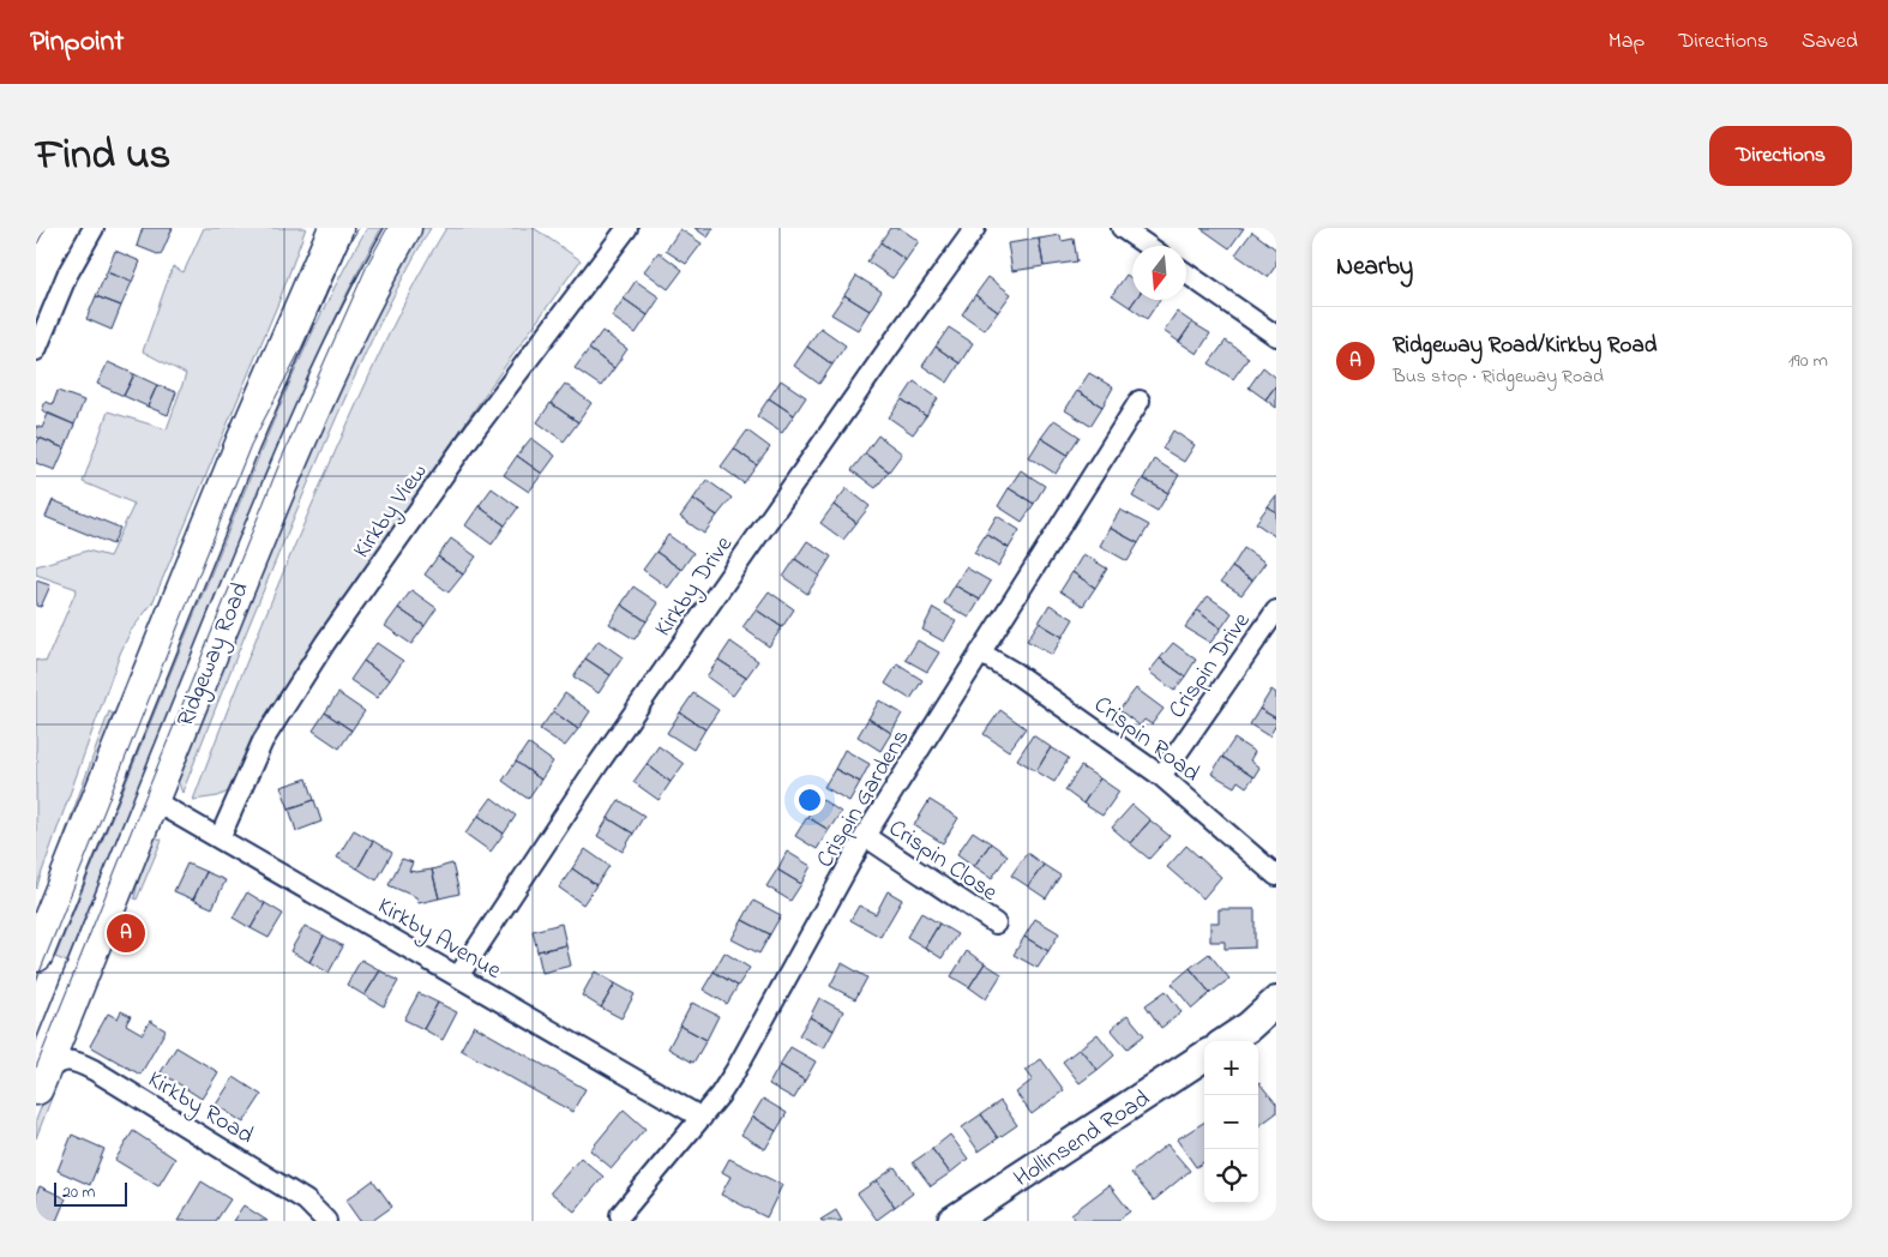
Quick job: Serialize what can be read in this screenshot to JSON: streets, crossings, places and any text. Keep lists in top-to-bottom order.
{
  "streets": {
    "highway": ["Ridgeway Road"],
    "main road": ["Hollinsend Road"],
    "street": [
      "Kirkby View",
      "Kirkby Drive",
      "Crispin Drive",
      "Crispin Road",
      "Crispin Gardens",
      "Crispin Close",
      "Kirkby Avenue",
      "Kirkby Road"
    ]
  },
  "crossings": [
    ["Kirkby View", "Kirkby Avenue"],
    ["Kirkby Drive", "Kirkby Avenue"],
    ["Ridgeway Road", "Kirkby Avenue"],
    ["Ridgeway Road", "Kirkby Road"],
    ["Crispin Drive", "Crispin Road"],
    ["Crispin Road", "Crispin Gardens"],
    ["Crispin Gardens", "Crispin Close"],
    ["Crispin Gardens", "Kirkby Avenue"]
  ],
  "scale_bar": "20 m",
  "north": "bottom",
  "page": {
    "header": "Pinpoint",
    "nav": ["Map", "Directions", "Saved"],
    "title": "Find us",
    "buttons": "Directions",
    "heading": "Nearby",
    "list": [
      {
        "mark": "A",
        "name": "Ridgeway Road/Kirkby Road",
        "note": "Bus stop · Ridgeway Road",
        "value": "190 m"
      }
    ],
    "pins": "A",
    "map_buttons": ["+", "−"],
    "scale": "20 m"
  }
}
